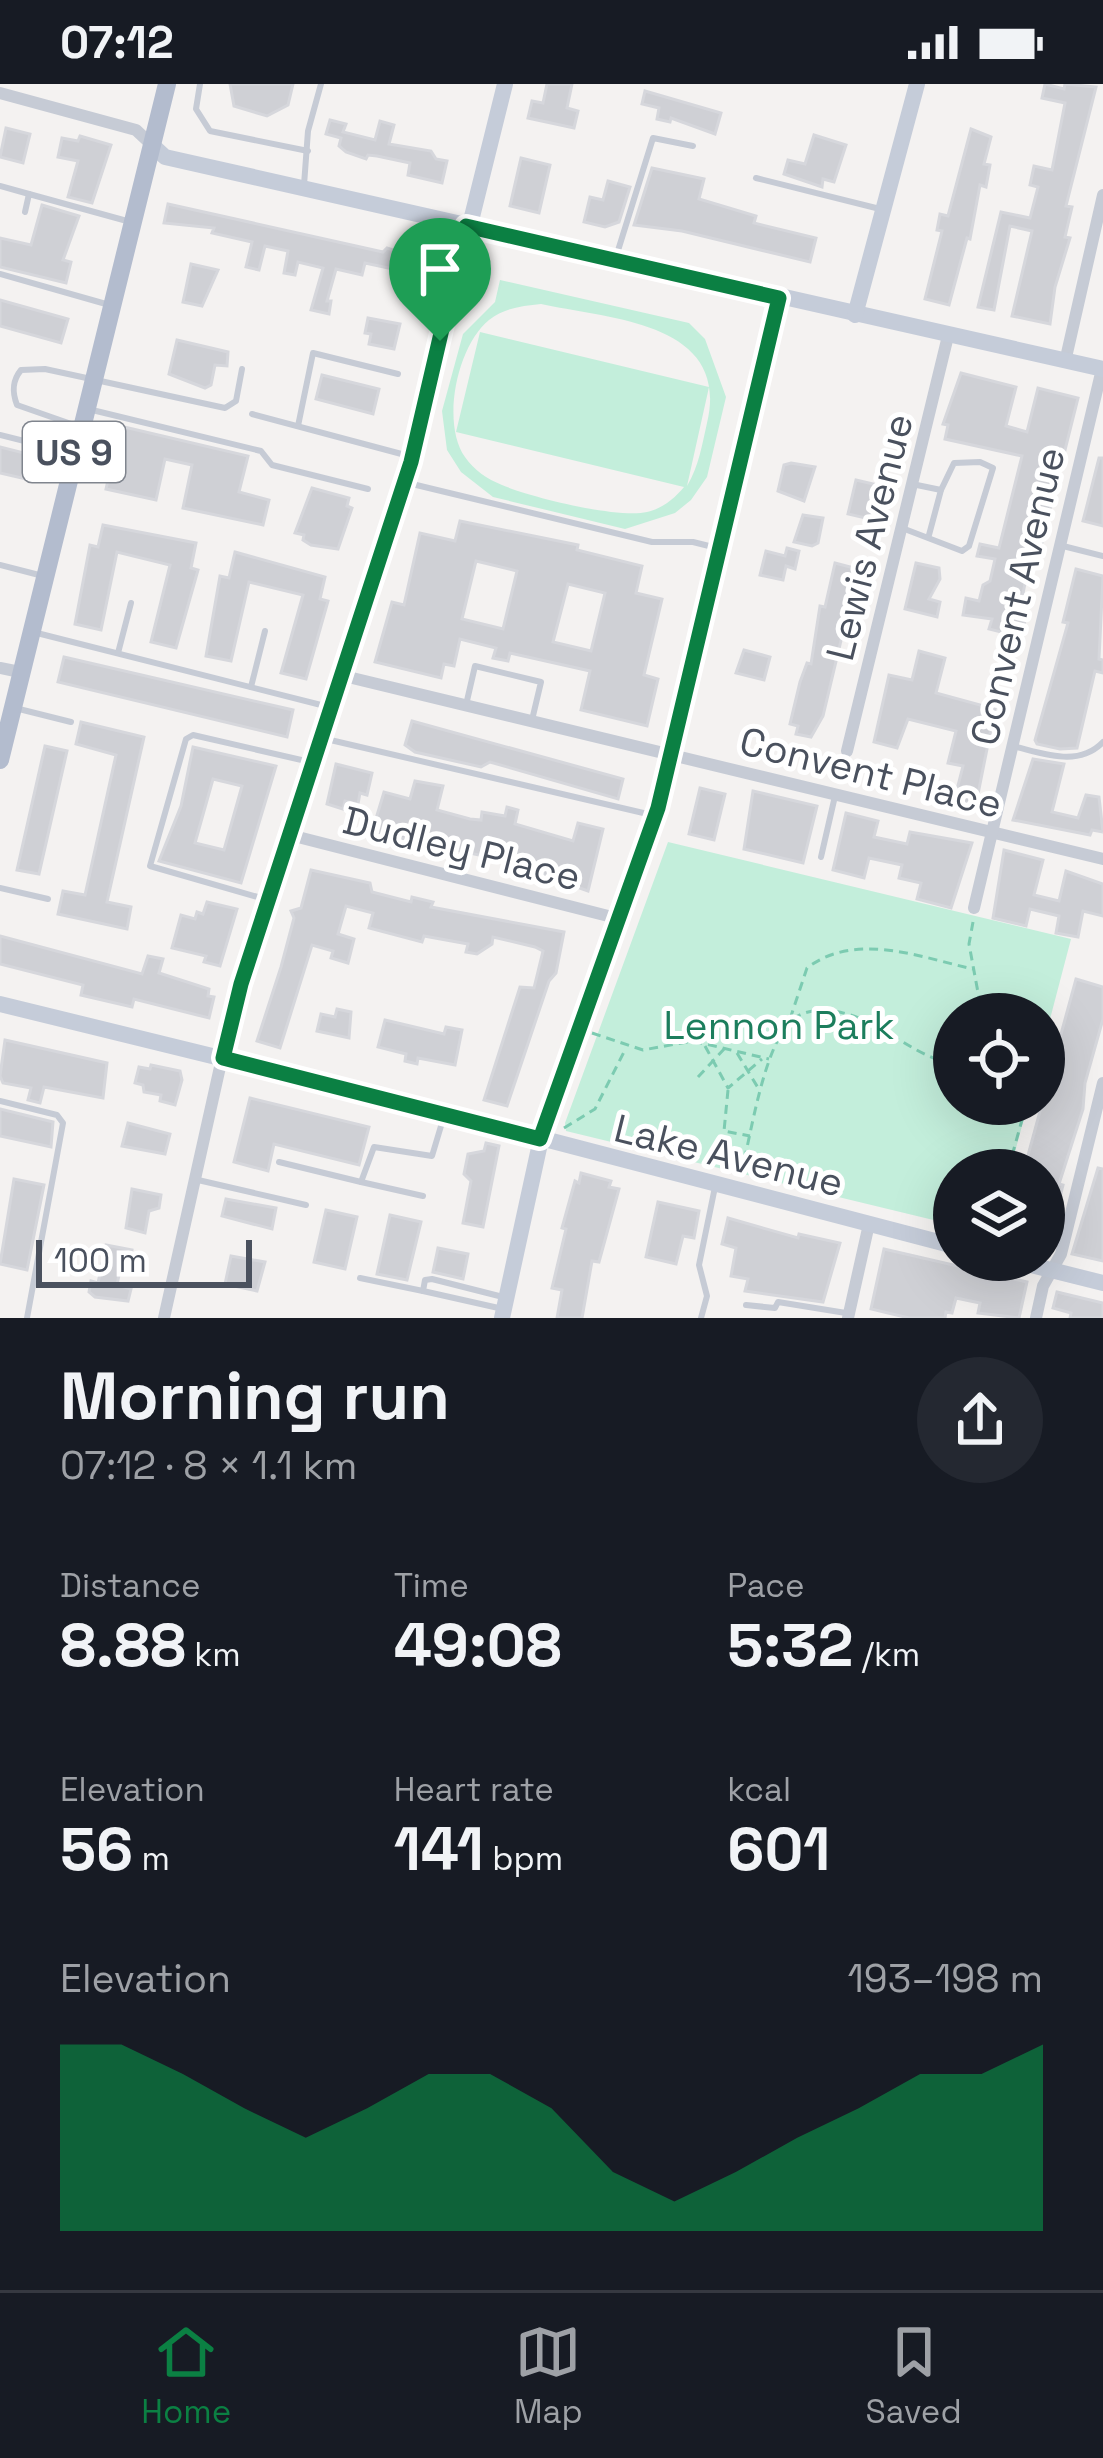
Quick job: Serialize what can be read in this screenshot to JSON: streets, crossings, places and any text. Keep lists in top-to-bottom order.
{
  "streets": {
    "main road": ["US 9"],
    "street": [
      "Lewis Avenue",
      "Convent Avenue",
      "Convent Place",
      "Dudley Place",
      "Lake Avenue"
    ]
  },
  "crossings": [
    ["Convent Avenue", "Convent Place"]
  ],
  "parks": ["Lennon Park"],
  "scale_bar": "100 m",
  "page": {
    "status": "07:12",
    "scale": "100 m",
    "heading": ["Morning run", "07:12 · 8 × 1.1 km"],
    "stats": [
      ["Distance", "8.88 km"],
      ["Time", "49:08"],
      ["Pace", "5:32 /km"],
      ["Elevation", "56 m"],
      ["Heart rate", "141 bpm"],
      ["kcal", "601"]
    ],
    "chart": ["Elevation", "193–198 m"],
    "tabs": ["Home", "Map", "Saved"]
  }
}
